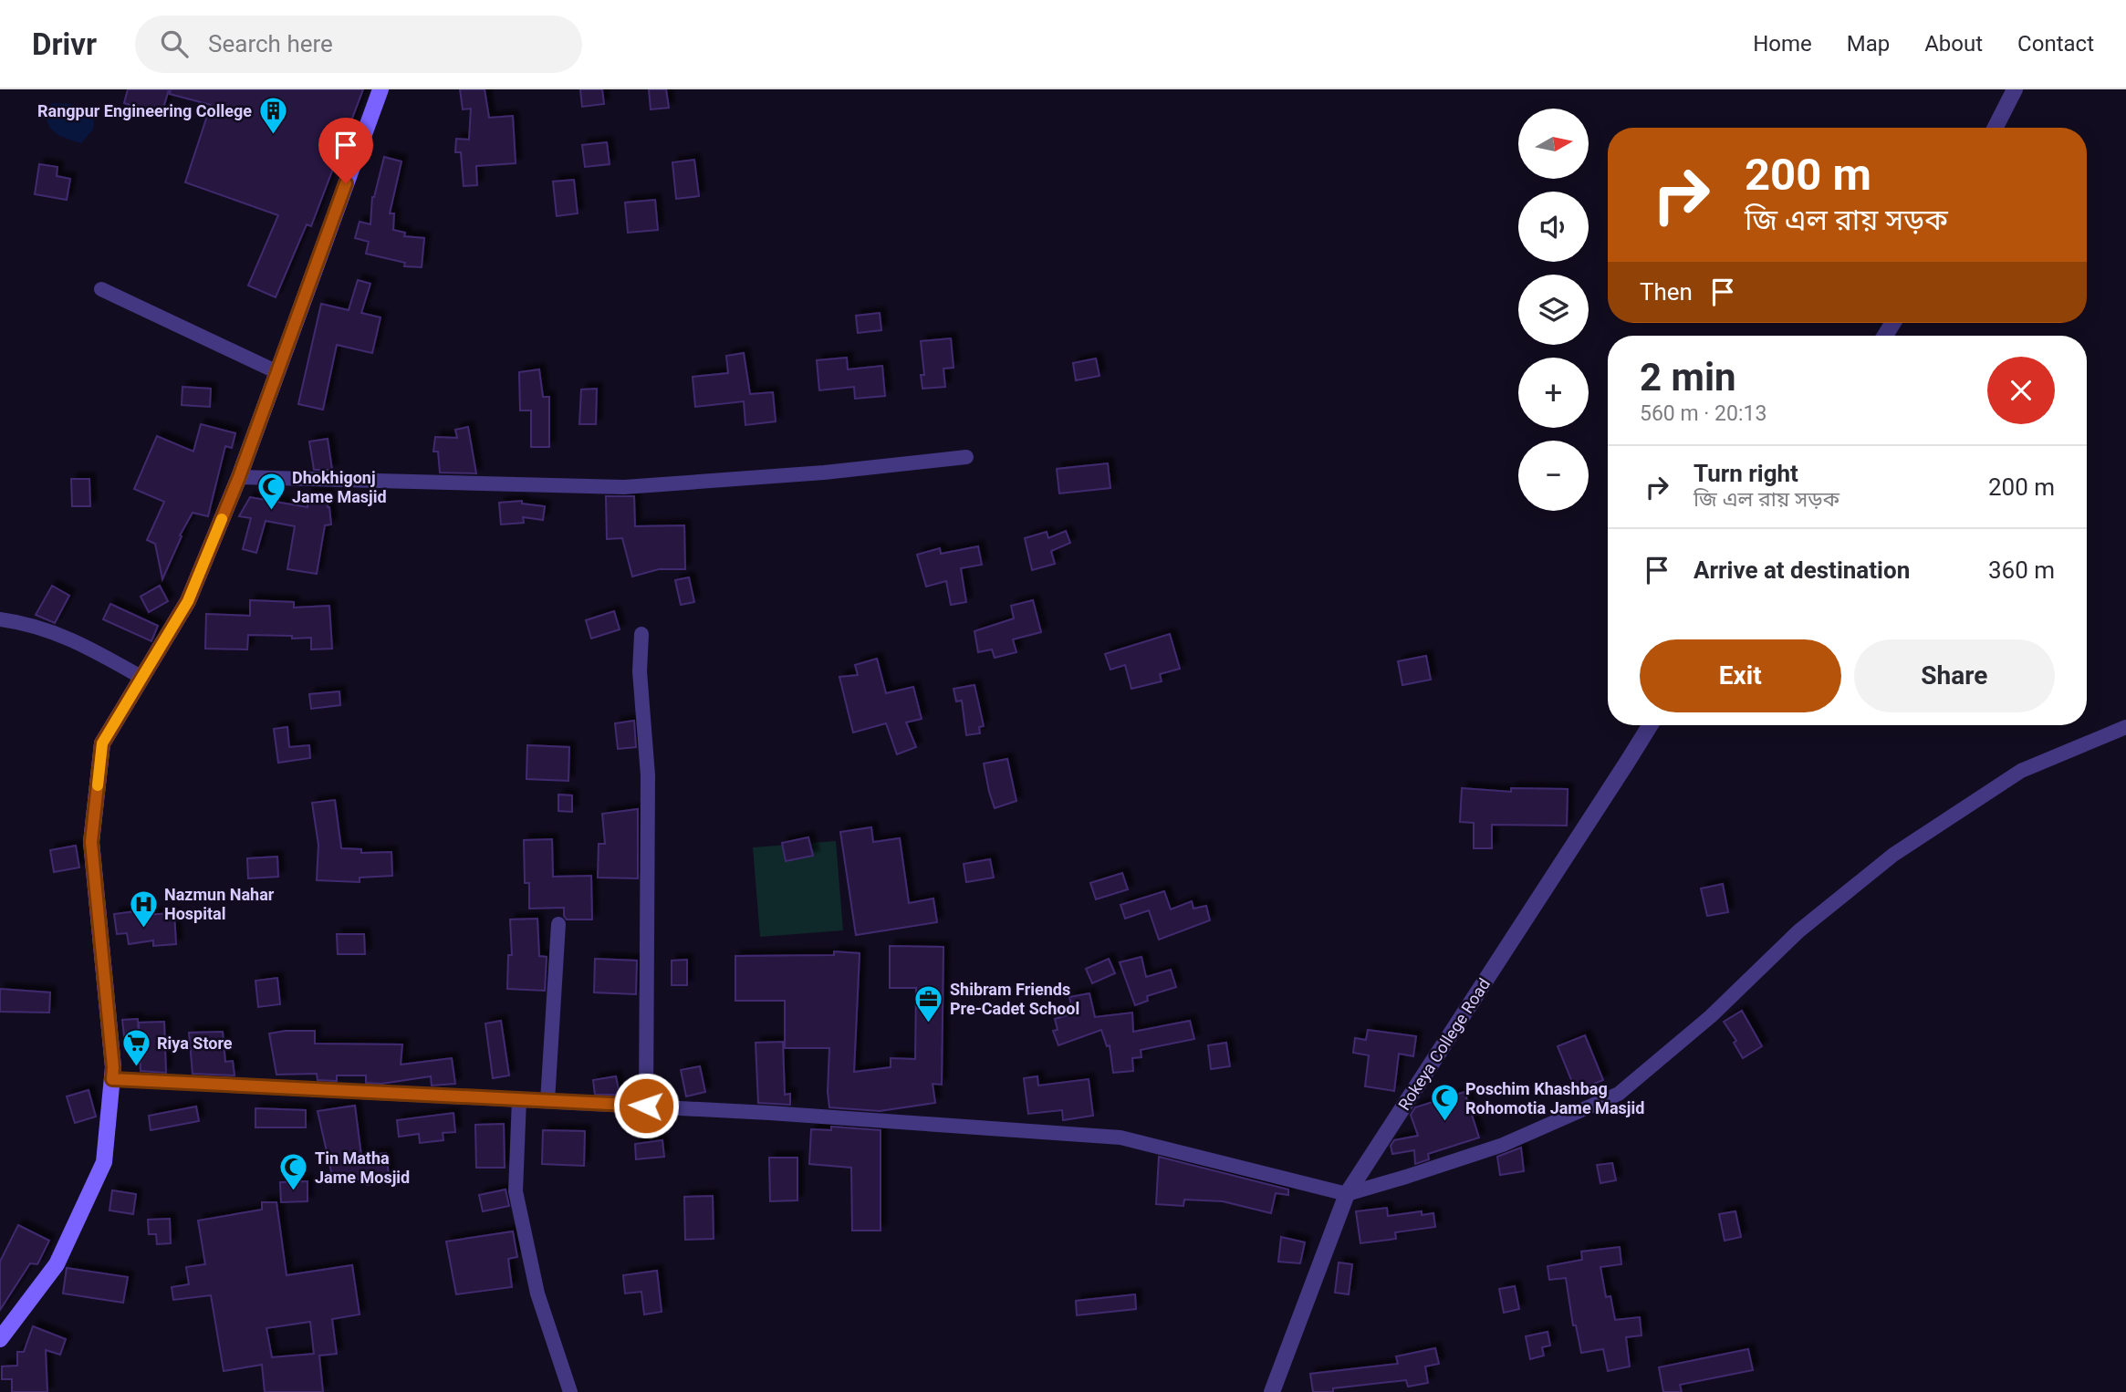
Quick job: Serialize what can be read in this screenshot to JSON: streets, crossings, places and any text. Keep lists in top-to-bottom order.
{
  "streets": {
    "street": ["Rokeya College Road"]
  },
  "places": {
    "building": ["Rangpur Engineering College"],
    "mosque": ["Dhokhigonj Jame Masjid", "Poschim Khashbag Rohomotia Jame Masjid", "Tin Matha Jame Mosjid"],
    "hospital": ["Nazmun Nahar Hospital"],
    "office": ["Shibram Friends Pre-Cadet School"],
    "supermarket": ["Riya Store"]
  },
  "north": "right",
  "page": {
    "header": "Drivr",
    "search": "Search here",
    "nav": [
      "Home",
      "Map",
      "About",
      "Contact"
    ],
    "map_buttons": ["+", "−"],
    "turn": ["200 m", "জি এল রায় সড়ক"],
    "then": "Then",
    "heading": ["2 min", "560 m · 20:13"],
    "list": [
      {
        "name": "Turn right",
        "note": "জি এল রায় সড়ক",
        "value": "200 m"
      },
      {
        "name": "Arrive at destination",
        "value": "360 m"
      }
    ],
    "buttons": ["Exit", "Share"]
  }
}
